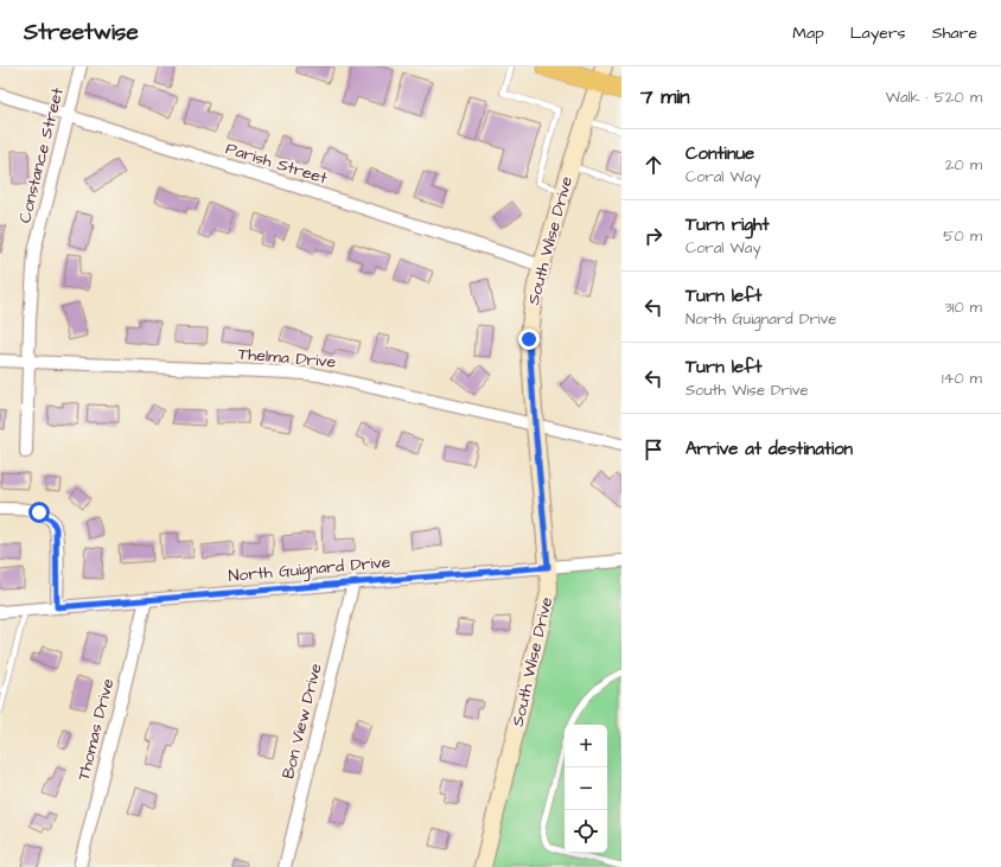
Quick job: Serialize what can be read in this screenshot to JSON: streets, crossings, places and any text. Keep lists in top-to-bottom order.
{
  "streets": {
    "main road": ["South Wise Drive"],
    "street": [
      "Constance Street",
      "Parish Street",
      "Thelma Drive",
      "North Guignard Drive",
      "Bon View Drive",
      "Thomas Drive"
    ]
  },
  "crossings": [
    ["Constance Street", "Parish Street"],
    ["Constance Street", "Thelma Drive"],
    ["Parish Street", "South Wise Drive"],
    ["South Wise Drive", "Thelma Drive"],
    ["South Wise Drive", "North Guignard Drive"],
    ["North Guignard Drive", "Bon View Drive"],
    ["North Guignard Drive", "Thomas Drive"]
  ],
  "page": {
    "header": "Streetwise",
    "nav": ["Map", "Layers", "Share"],
    "heading": ["7 min", "Walk · 520 m"],
    "list": [
      ["Continue", "Coral Way", "20 m"],
      ["Turn right", "Coral Way", "50 m"],
      ["Turn left", "North Guignard Drive", "310 m"],
      ["Turn left", "South Wise Drive", "140 m"],
      "Arrive at destination"
    ],
    "map_buttons": ["+", "−"]
  }
}
